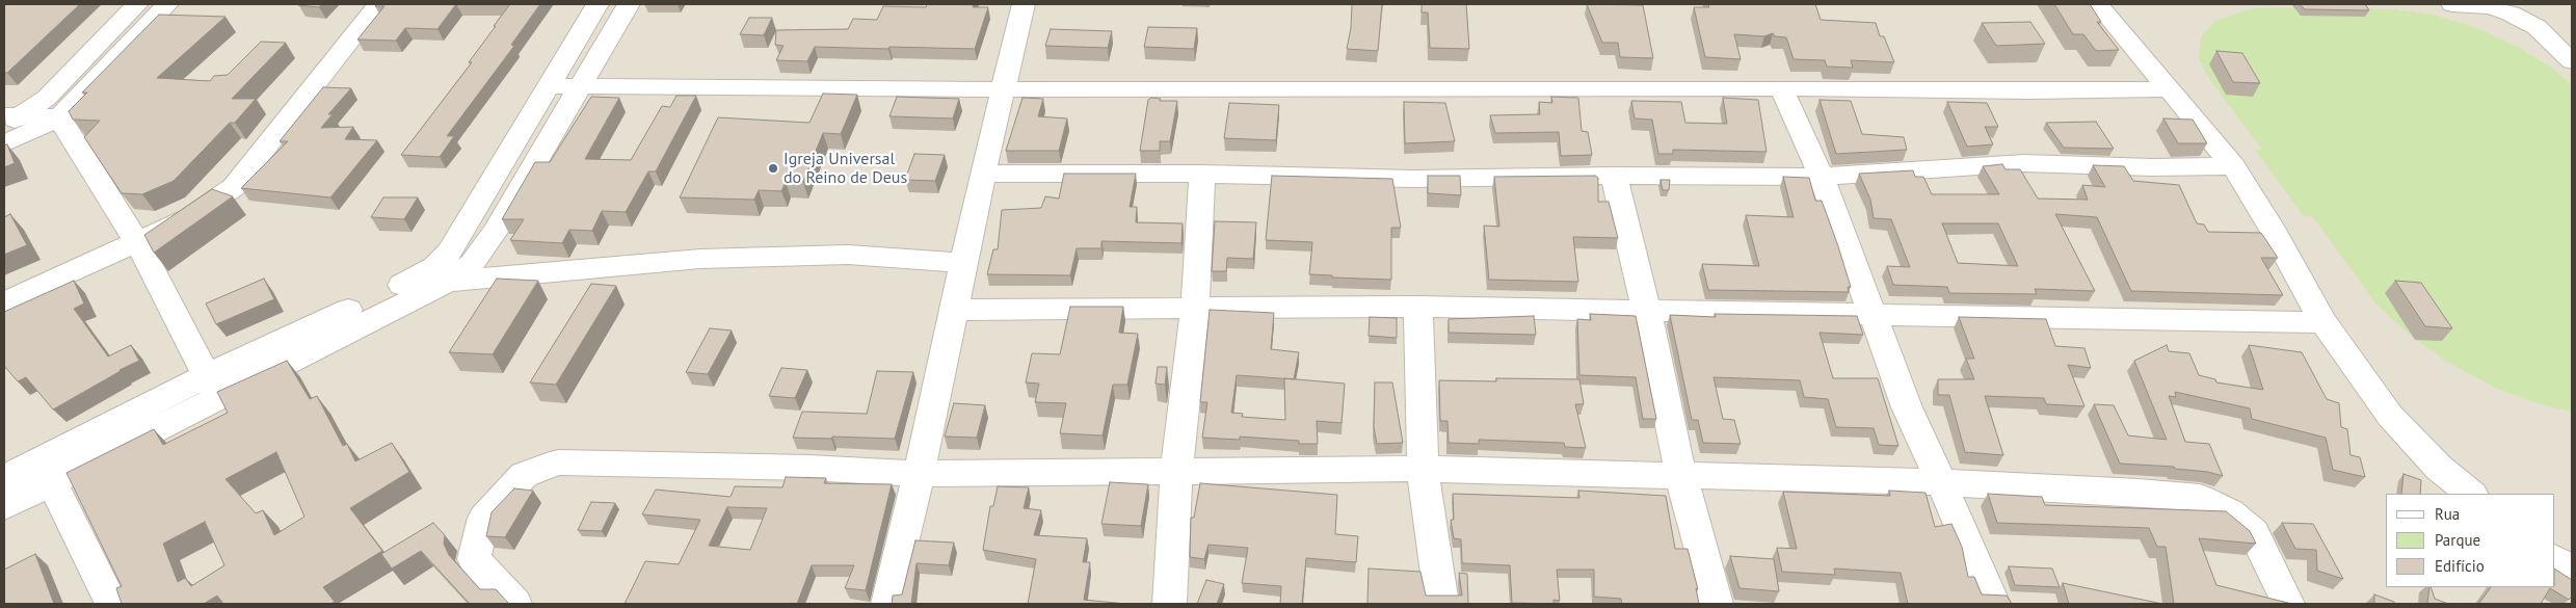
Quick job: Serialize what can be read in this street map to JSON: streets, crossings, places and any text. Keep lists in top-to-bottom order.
{
  "places": ["Igreja Universal do Reino de Deus"],
  "legend": ["Rua", "Parque", "Edifício"]
}
